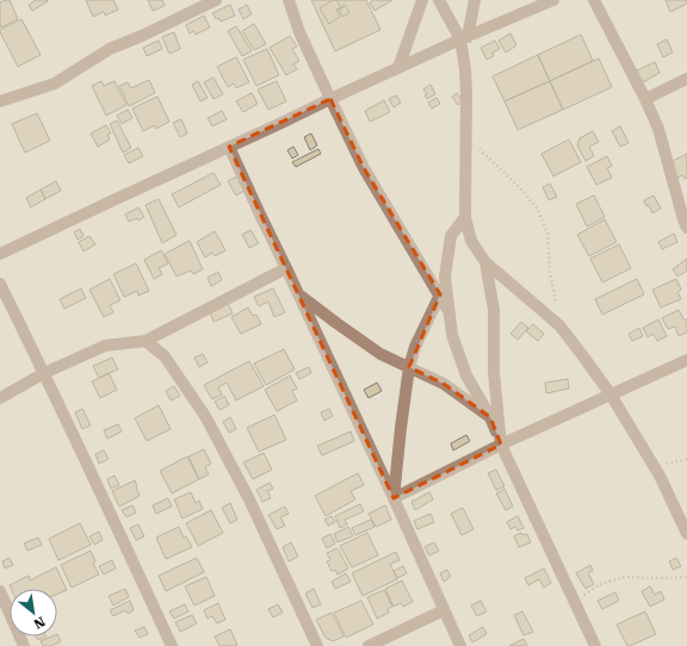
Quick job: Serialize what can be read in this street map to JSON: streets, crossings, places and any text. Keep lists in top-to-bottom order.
{
  "north": "bottom right"
}
